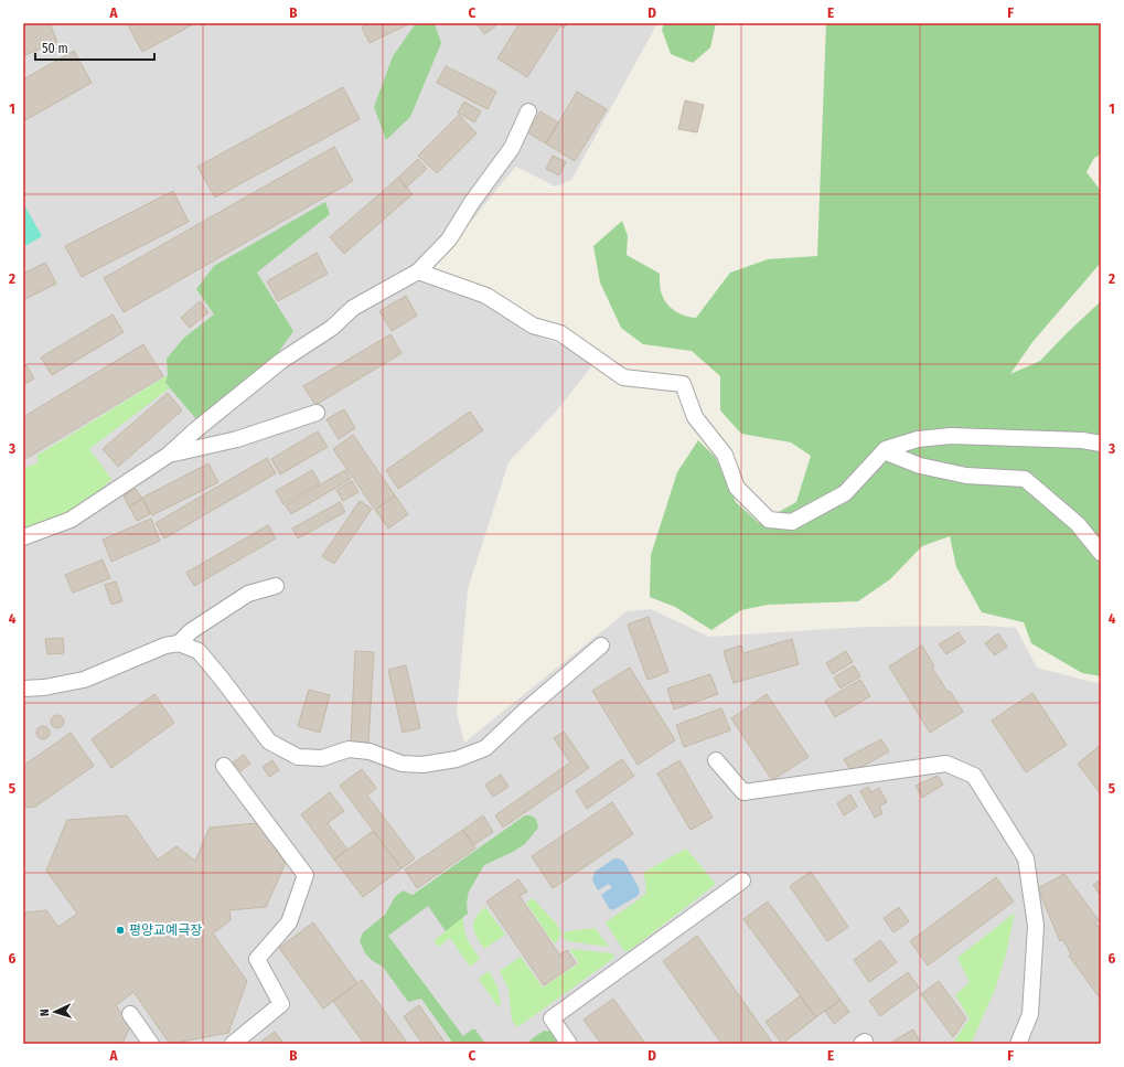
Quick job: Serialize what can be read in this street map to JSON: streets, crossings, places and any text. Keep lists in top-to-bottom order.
{
  "places": ["평양교예극장"],
  "scale_bar": "50 m",
  "north": "left",
  "grid": {
    "columns": [
      "A",
      "B",
      "C",
      "D",
      "E",
      "F"
    ],
    "rows": [
      "1",
      "2",
      "3",
      "4",
      "5",
      "6"
    ]
  }
}
